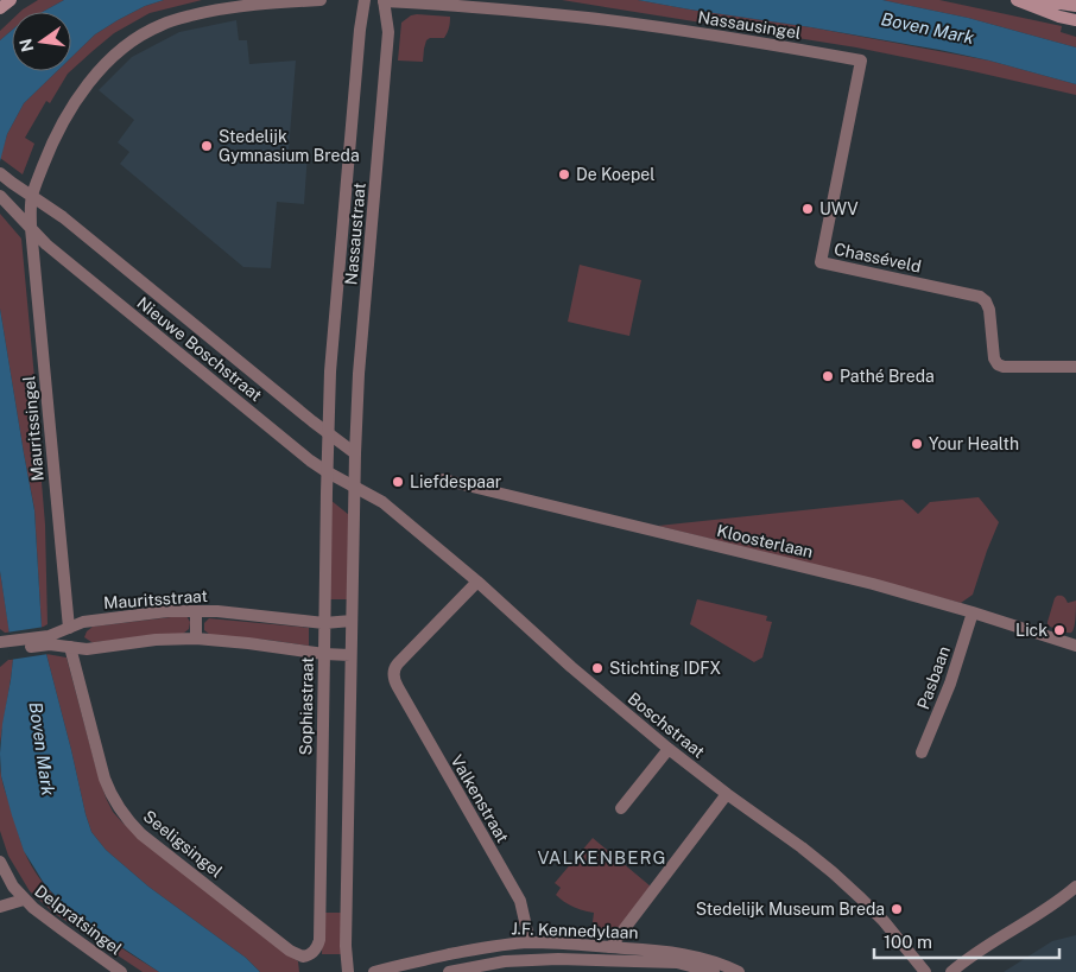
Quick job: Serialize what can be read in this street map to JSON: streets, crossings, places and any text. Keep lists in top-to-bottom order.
{
  "streets": {
    "street": [
      "Nassausingel",
      "Nassaustraat",
      "Chasséveld",
      "Nieuwe Boschstraat",
      "Mauritssingel",
      "Kloosterlaan",
      "Mauritsstraat",
      "Pasbaan",
      "Sophiastraat",
      "Boschstraat",
      "Valkenstraat",
      "Seeligsingel",
      "Delpratsingel",
      "J.F. Kennedylaan"
    ]
  },
  "crossings": [
    ["Nassausingel", "Nassaustraat"],
    ["Nassausingel", "Chasséveld"],
    ["Nassaustraat", "Nieuwe Boschstraat"],
    ["Nassaustraat", "Sophiastraat"],
    ["Nassaustraat", "Boschstraat"],
    ["Nieuwe Boschstraat", "Mauritssingel"],
    ["Nieuwe Boschstraat", "Sophiastraat"],
    ["Nieuwe Boschstraat", "Boschstraat"],
    ["Mauritssingel", "Mauritsstraat"],
    ["Mauritssingel", "Seeligsingel"],
    ["Kloosterlaan", "Pasbaan"],
    ["Mauritsstraat", "Sophiastraat"],
    ["Mauritsstraat", "Seeligsingel"],
    ["Sophiastraat", "Seeligsingel"],
    ["Boschstraat", "Valkenstraat"],
    ["Valkenstraat", "J.F. Kennedylaan"]
  ],
  "districts": ["VALKENBERG"],
  "water": ["Boven Mark"],
  "places": [
    "Stedelijk Gymnasium Breda",
    "De Koepel",
    "UWV",
    "Pathé Breda",
    "Your Health",
    "Liefdespaar",
    "Lick",
    "Stichting IDFX",
    "Stedelijk Museum Breda"
  ],
  "scale_bar": "100 m",
  "north": "left"
}
